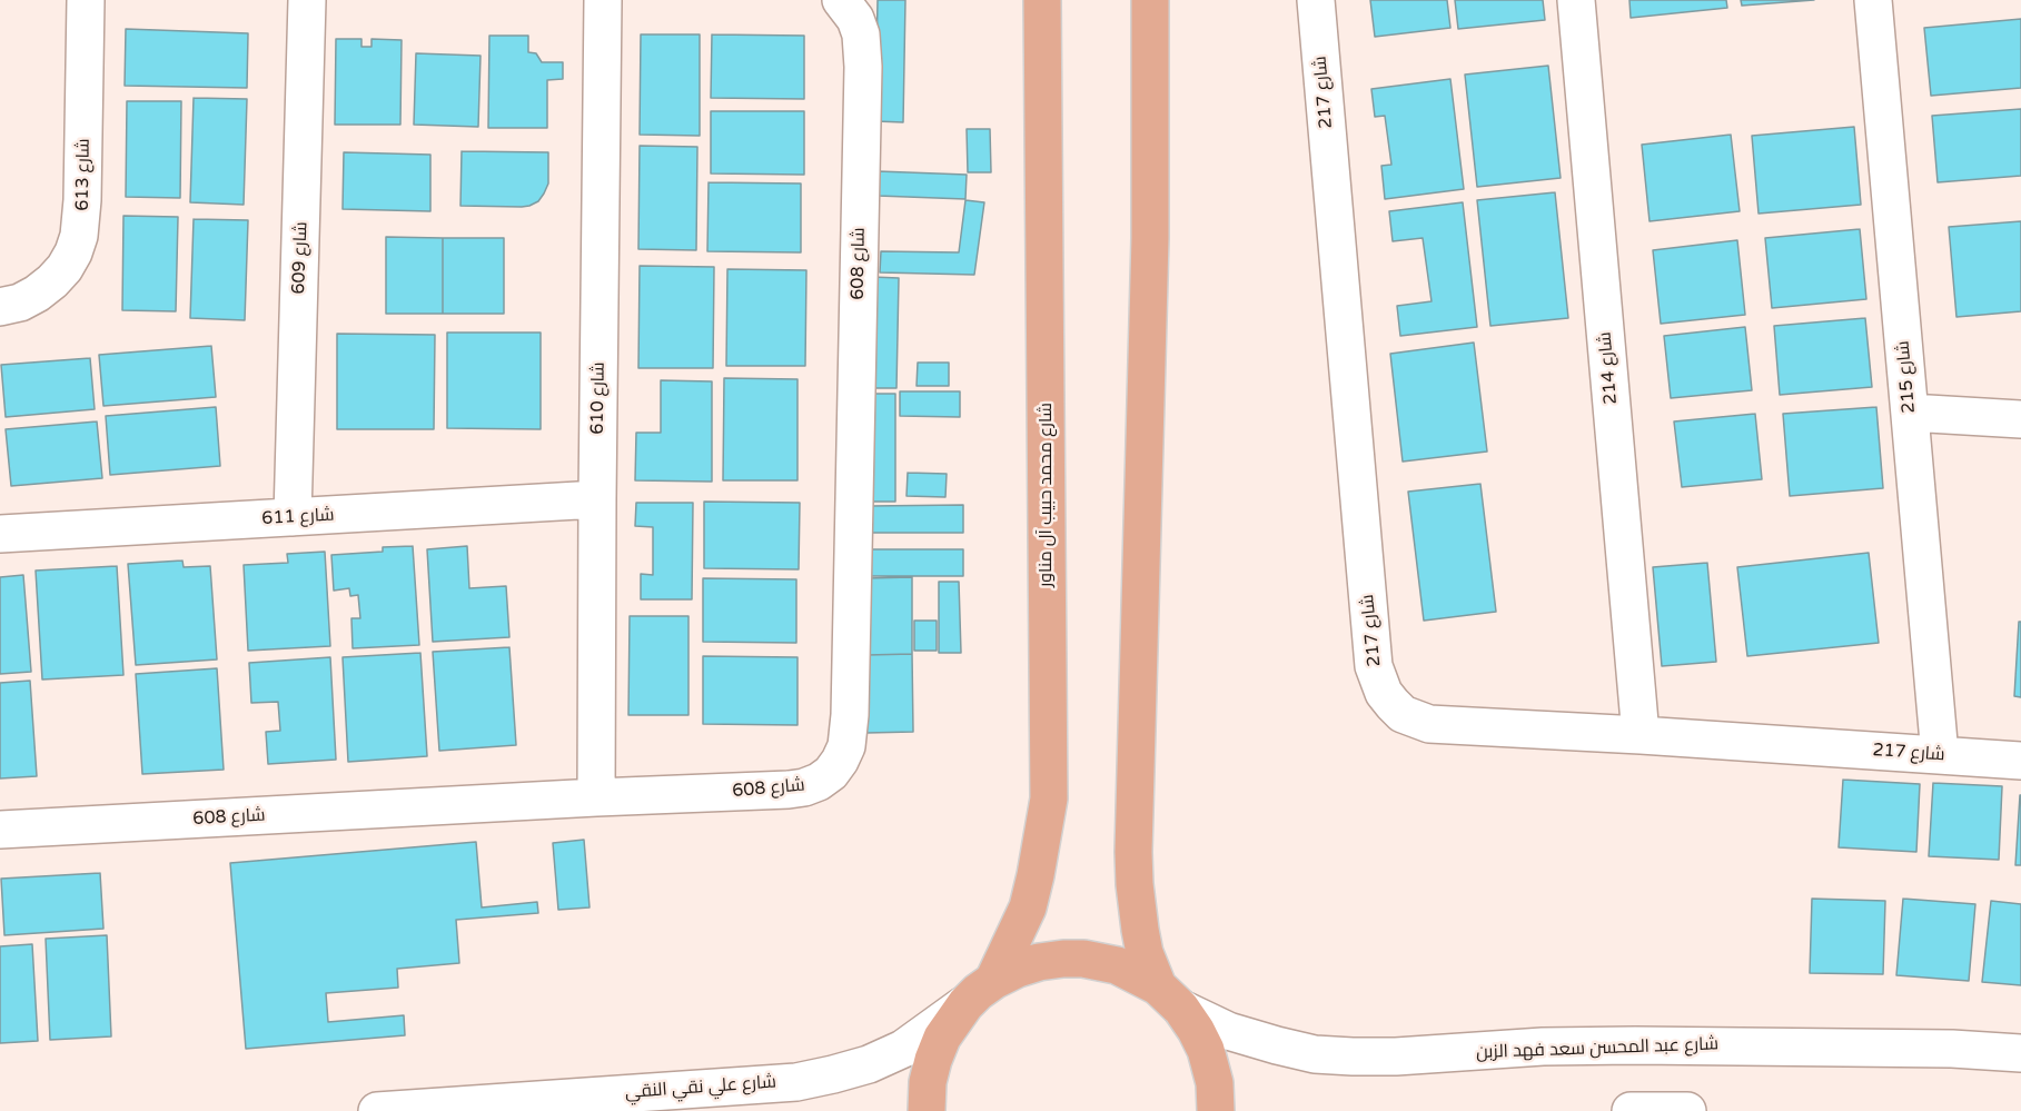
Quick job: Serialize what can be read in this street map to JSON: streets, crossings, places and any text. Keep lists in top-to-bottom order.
{
  "streets": {
    "main road": ["شارع محمد حبيب آل مناور"],
    "street": [
      "شارع 217",
      "شارع 613",
      "شارع 609",
      "شارع 608",
      "شارع 214",
      "شارع 215",
      "شارع 610",
      "شارع 611",
      "شارع عبد المحسن سعد فهد الزبن",
      "شارع علي نقي النقي"
    ]
  },
  "crossings": [
    ["شارع 217", "شارع 214"],
    ["شارع 217", "شارع 215"],
    ["شارع 609", "شارع 611"],
    ["شارع 608", "شارع 610"],
    ["شارع 610", "شارع 611"]
  ]
}
